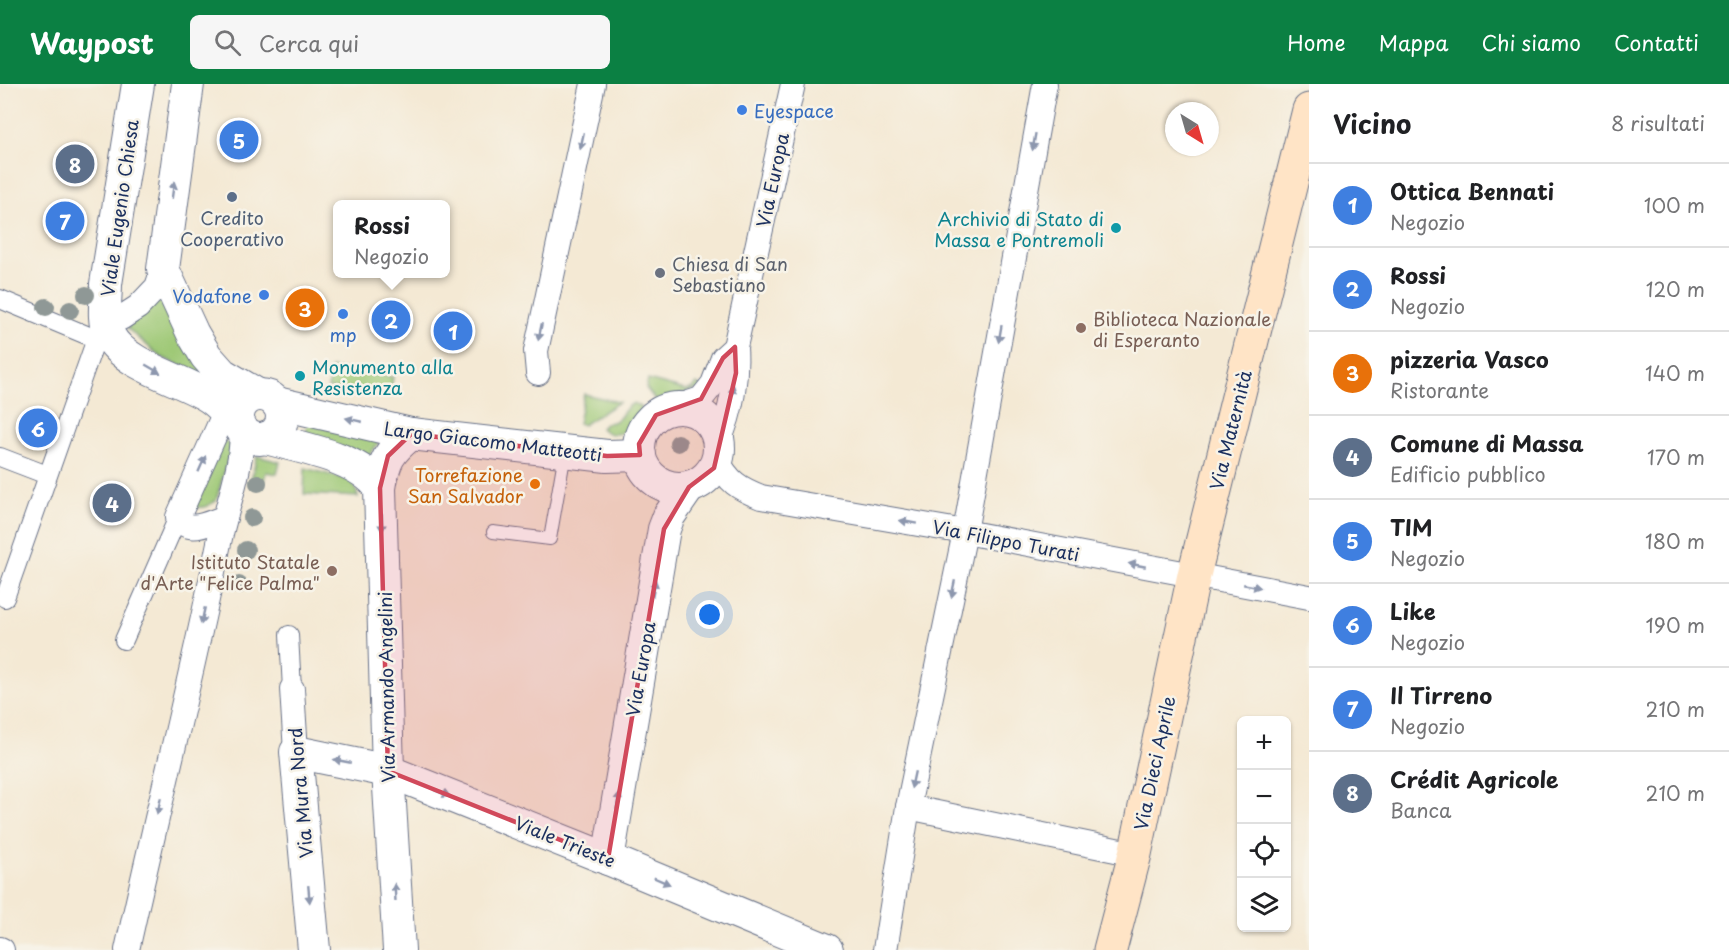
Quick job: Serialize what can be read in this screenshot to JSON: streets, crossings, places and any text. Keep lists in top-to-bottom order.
{
  "streets": {
    "main road": ["Via Maternità", "Via Dieci Aprile"],
    "street": [
      "Via Europa",
      "Viale Eugenio Chiesa",
      "Largo Giacomo Matteotti",
      "Via Filippo Turati",
      "Via Armando Angelini",
      "Via Mura Nord",
      "Viale Trieste"
    ]
  },
  "crossings": [
    ["Via Europa", "Largo Giacomo Matteotti"],
    ["Via Europa", "Via Filippo Turati"],
    ["Via Europa", "Viale Trieste"],
    ["Via Maternità", "Via Filippo Turati"],
    ["Via Maternità", "Via Dieci Aprile"],
    ["Largo Giacomo Matteotti", "Via Filippo Turati"],
    ["Largo Giacomo Matteotti", "Via Armando Angelini"],
    ["Via Filippo Turati", "Via Dieci Aprile"],
    ["Via Armando Angelini", "Viale Trieste"],
    ["Via Mura Nord", "Viale Trieste"]
  ],
  "one_way": ["Via Europa"],
  "places": [
    "Eyespace",
    "Credito Cooperativo",
    "Archivio di Stato di Massa e Pontremoli",
    "Chiesa di San Sebastiano",
    "Vodafone",
    "mp",
    "Biblioteca Nazionale di Esperanto",
    "Monumento alla Resistenza",
    "Torrefazione San Salvador",
    "Istituto Statale d'Arte \"Felice Palma\""
  ],
  "north": "bottom right",
  "page": {
    "header": "Waypost",
    "search": "Cerca qui",
    "nav": [
      "Home",
      "Mappa",
      "Chi siamo",
      "Contatti"
    ],
    "heading": ["Vicino", "8 risultati"],
    "pins": [
      "5",
      "8",
      "7",
      "3",
      "2",
      "1",
      "6",
      "4"
    ],
    "list": [
      {
        "mark": "1",
        "name": "Ottica Bennati",
        "note": "Negozio",
        "value": "100 m"
      },
      {
        "mark": "2",
        "name": "Rossi",
        "note": "Negozio",
        "value": "120 m"
      },
      {
        "mark": "3",
        "name": "pizzeria Vasco",
        "note": "Ristorante",
        "value": "140 m"
      },
      {
        "mark": "4",
        "name": "Comune di Massa",
        "note": "Edificio pubblico",
        "value": "170 m"
      },
      {
        "mark": "5",
        "name": "TIM",
        "note": "Negozio",
        "value": "180 m"
      },
      {
        "mark": "6",
        "name": "Like",
        "note": "Negozio",
        "value": "190 m"
      },
      {
        "mark": "7",
        "name": "Il Tirreno",
        "note": "Negozio",
        "value": "210 m"
      },
      {
        "mark": "8",
        "name": "Crédit Agricole",
        "note": "Banca",
        "value": "210 m"
      }
    ],
    "popup": ["Rossi", "Negozio"],
    "map_buttons": ["+", "−"]
  }
}
